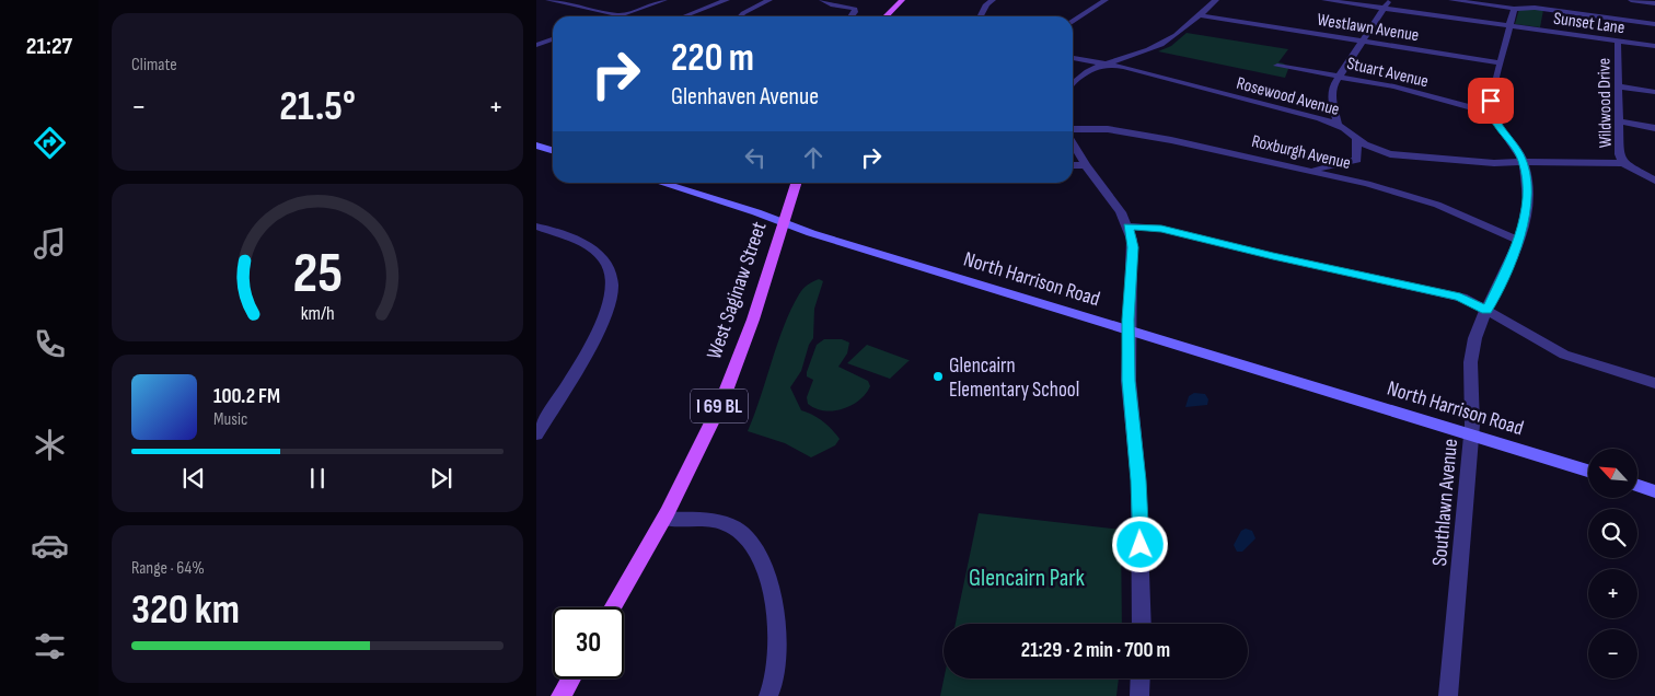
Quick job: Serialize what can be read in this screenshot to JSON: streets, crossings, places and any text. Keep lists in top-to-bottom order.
{
  "streets": {
    "main road": ["West Saginaw Street", "I 69 BL"],
    "street": [
      "Sunset Lane",
      "Westlawn Avenue",
      "Stuart Avenue",
      "Rosewood Avenue",
      "Wildwood Drive",
      "Roxburgh Avenue",
      "North Harrison Road",
      "Southlawn Avenue"
    ]
  },
  "crossings": [
    ["Sunset Lane", "Wildwood Drive"],
    ["Stuart Avenue", "Southlawn Avenue"],
    ["Rosewood Avenue", "Wildwood Drive"],
    ["Rosewood Avenue", "Southlawn Avenue"],
    ["Roxburgh Avenue", "Southlawn Avenue"],
    ["North Harrison Road", "West Saginaw Street"],
    ["North Harrison Road", "Southlawn Avenue"]
  ],
  "parks": ["Glencairn Park"],
  "places": ["Glencairn Elementary School"],
  "north": "top left",
  "page": {
    "tabs": "21:27",
    "tile": [
      "Climate",
      ["Range · 64%", "320 km"]
    ],
    "turn": ["220 m", "Glenhaven Avenue"],
    "heat": ["−", "21.5°", "+"],
    "song": ["100.2 FM", "Music"],
    "map_buttons": ["+", "−"],
    "limit": "30",
    "trip": "21:29 · 2 min · 700 m",
    "gauge": ["25", "km/h"]
  }
}
